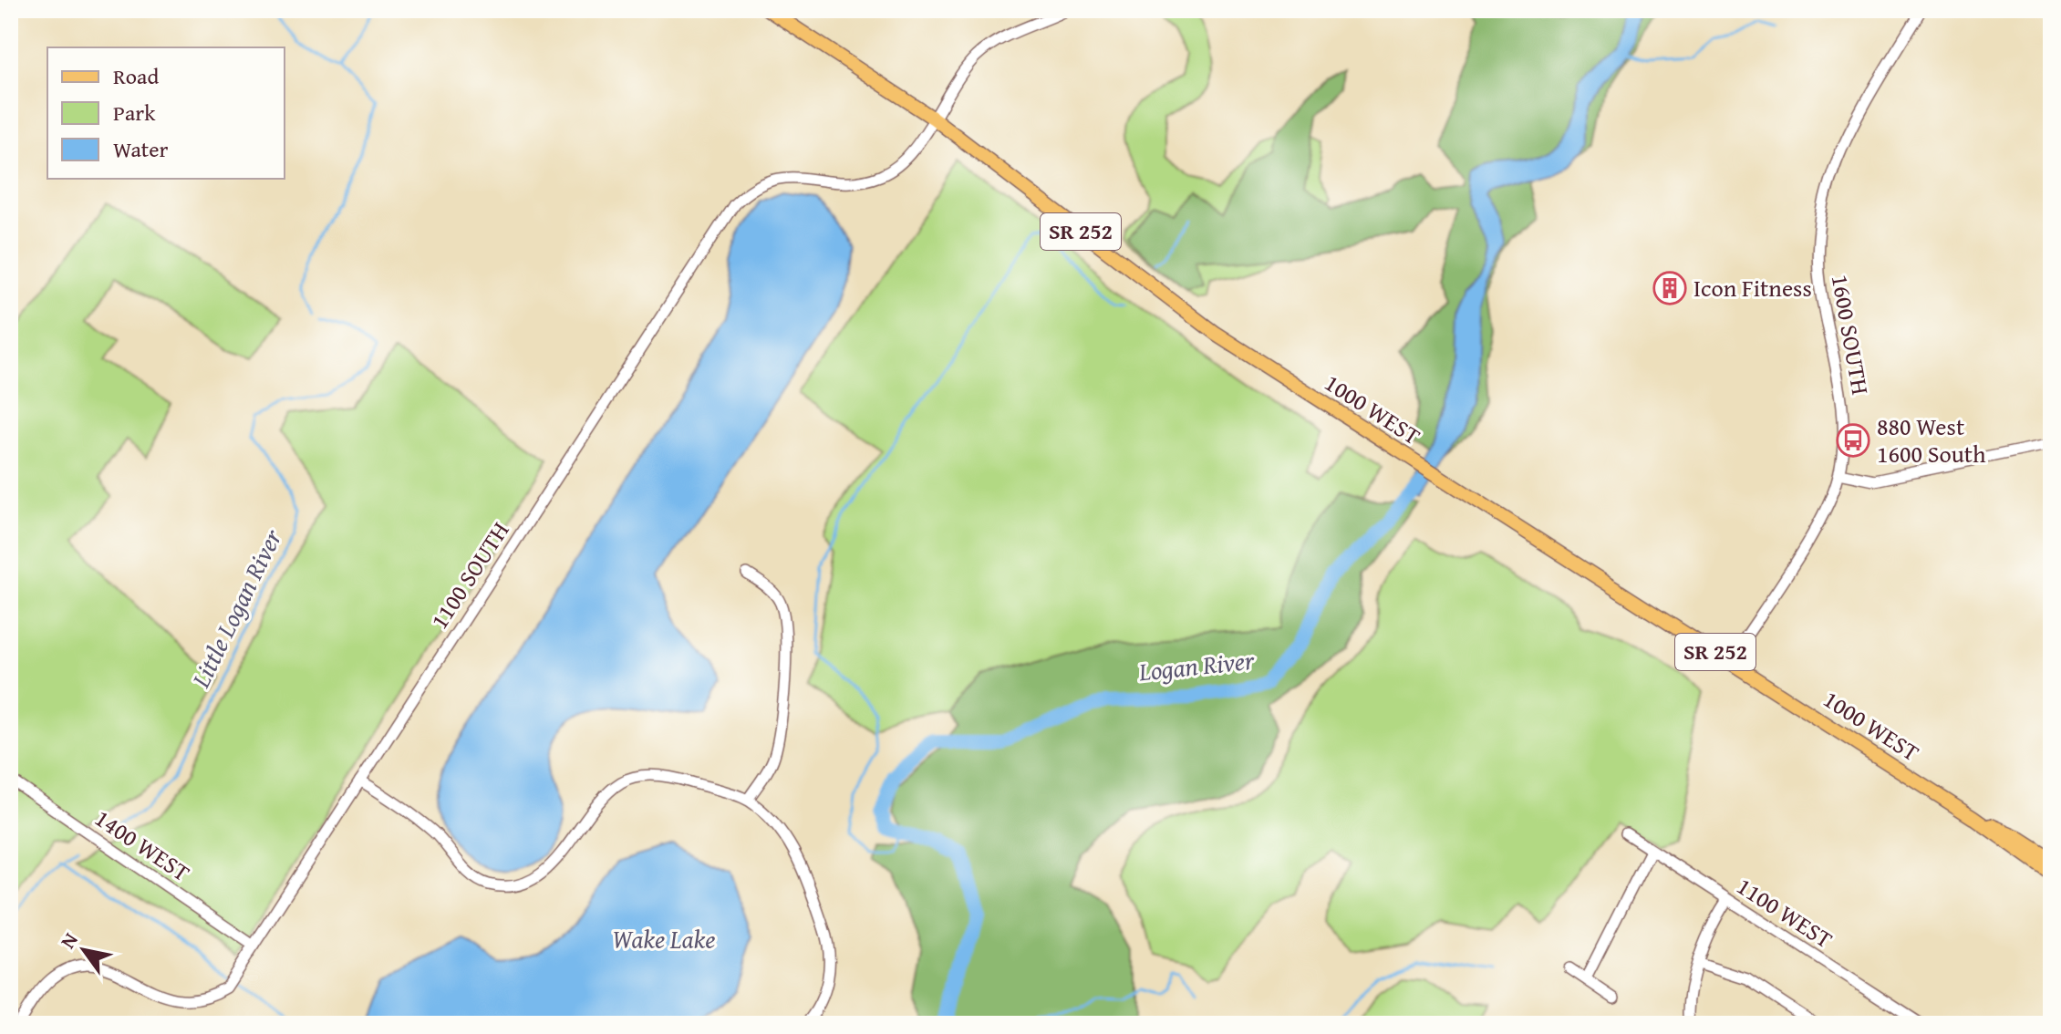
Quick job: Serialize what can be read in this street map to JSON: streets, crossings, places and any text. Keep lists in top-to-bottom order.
{
  "streets": {
    "main road": ["SR 252", "1000 WEST"],
    "street": [
      "1600 SOUTH",
      "1100 SOUTH",
      "1400 WEST",
      "1100 WEST"
    ]
  },
  "crossings": [
    ["1600 SOUTH", "1000 WEST"],
    ["1000 WEST", "1100 SOUTH"],
    ["1100 SOUTH", "1400 WEST"]
  ],
  "water": ["Little Logan River", "Logan River", "Wake Lake"],
  "places": {
    "building": ["Icon Fitness"],
    "bus stop": ["880 West 1600 South"]
  },
  "legend": ["Road", "Park", "Water"],
  "north": "top left"
}
